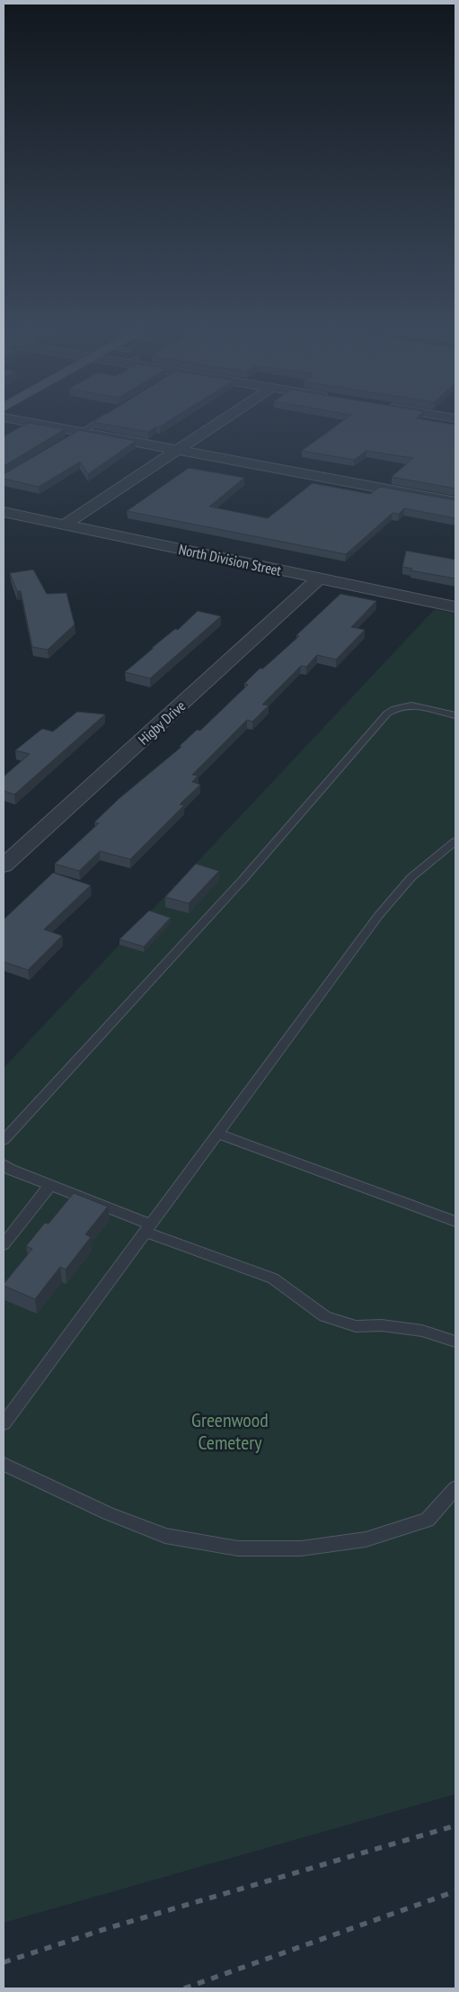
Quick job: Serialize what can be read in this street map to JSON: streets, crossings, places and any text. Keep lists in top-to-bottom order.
{
  "streets": {
    "street": ["North Division Street", "Higby Drive"]
  },
  "crossings": [
    ["North Division Street", "Higby Drive"]
  ],
  "parks": ["Greenwood Cemetery"]
}
